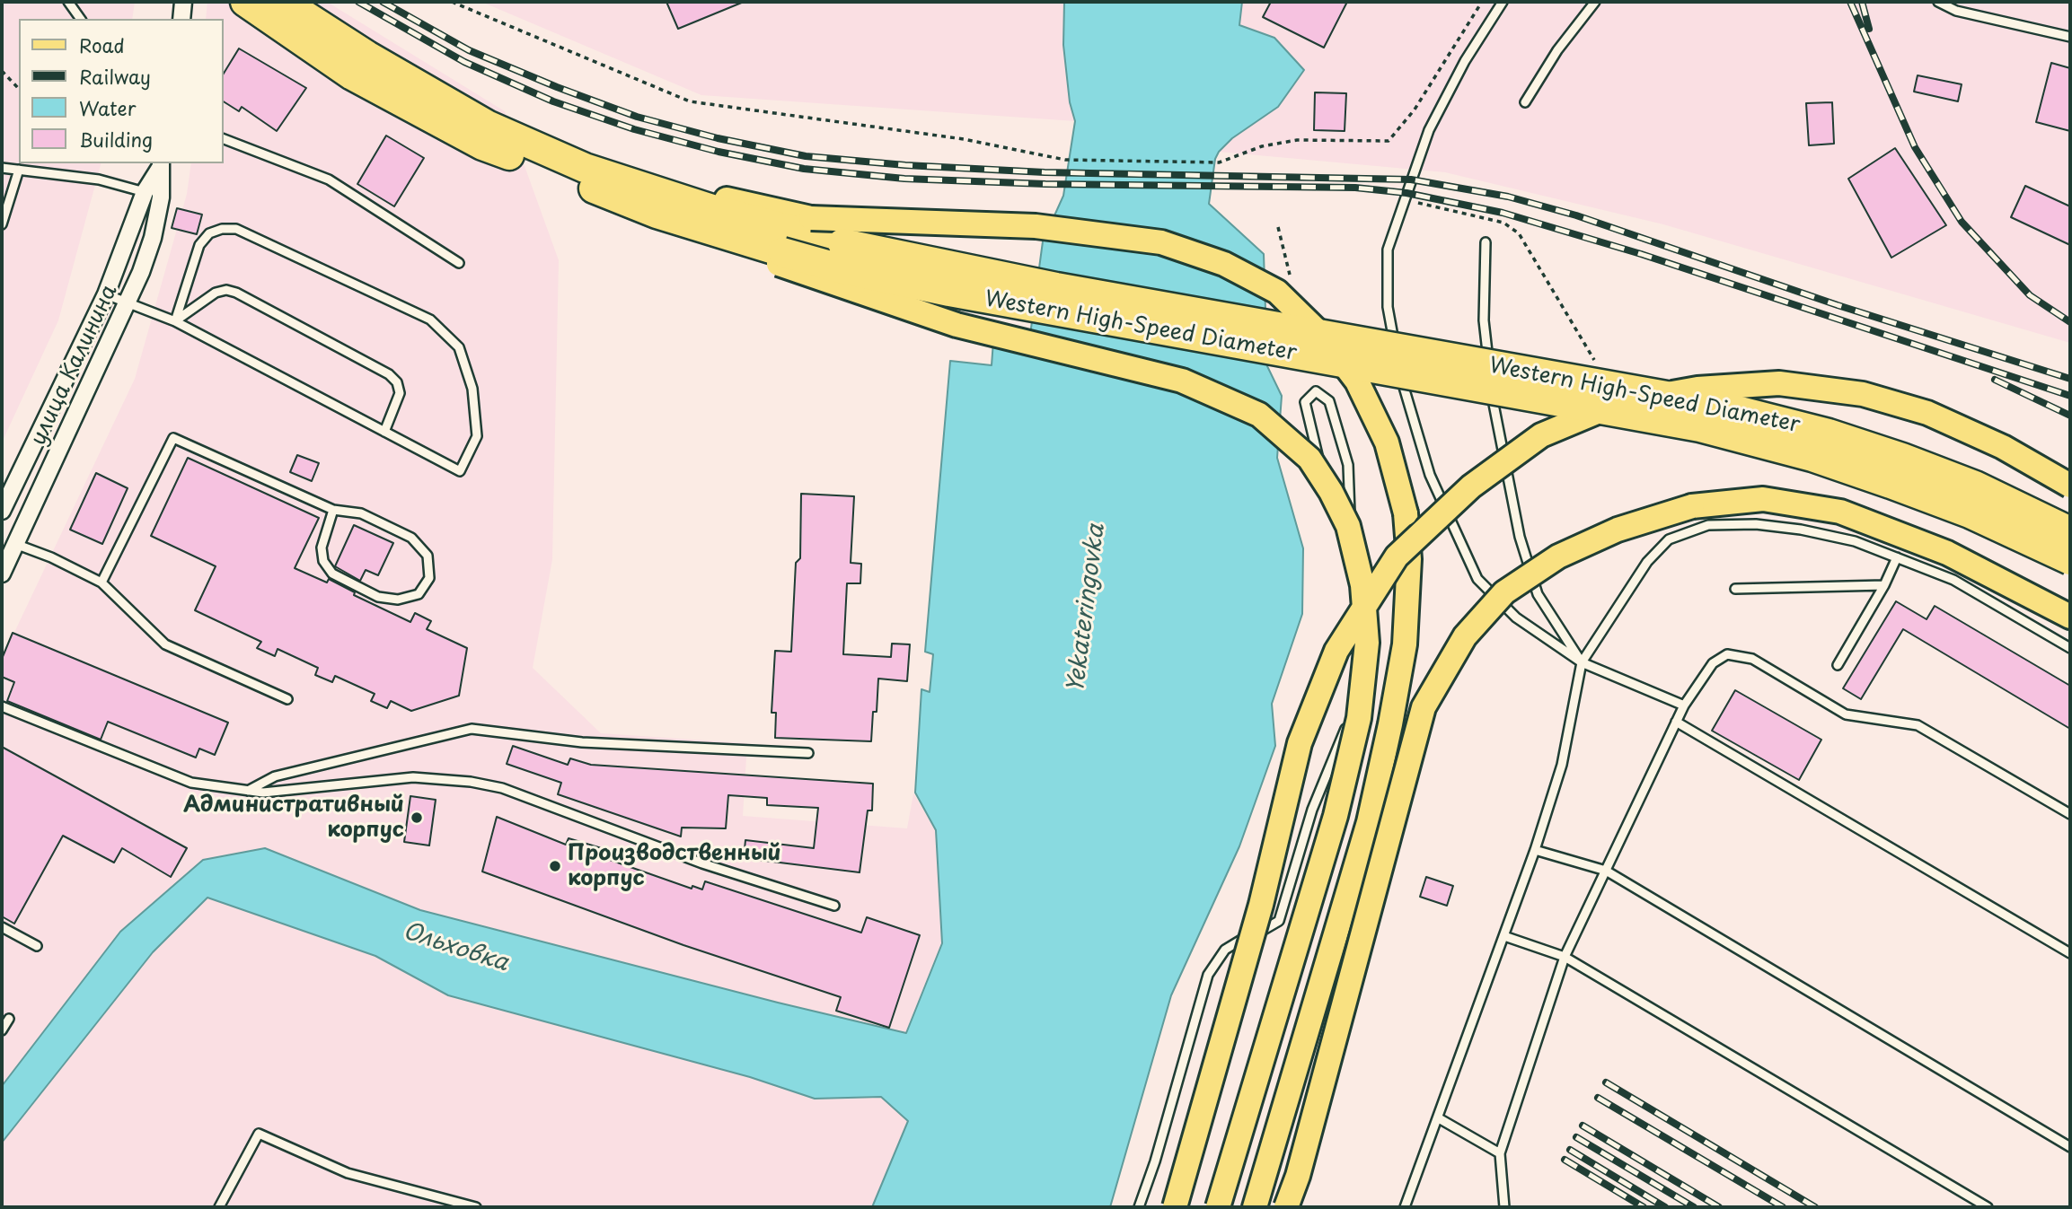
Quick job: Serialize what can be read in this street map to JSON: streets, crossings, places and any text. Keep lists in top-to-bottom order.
{
  "streets": {
    "highway": ["Western High-Speed Diameter"],
    "street": ["улица Калинина"]
  },
  "water": ["Yekateringovka", "Ольховка"],
  "places": ["Административный корпус", "Производственный корпус"],
  "legend": [
    "Road",
    "Railway",
    "Water",
    "Building"
  ]
}
